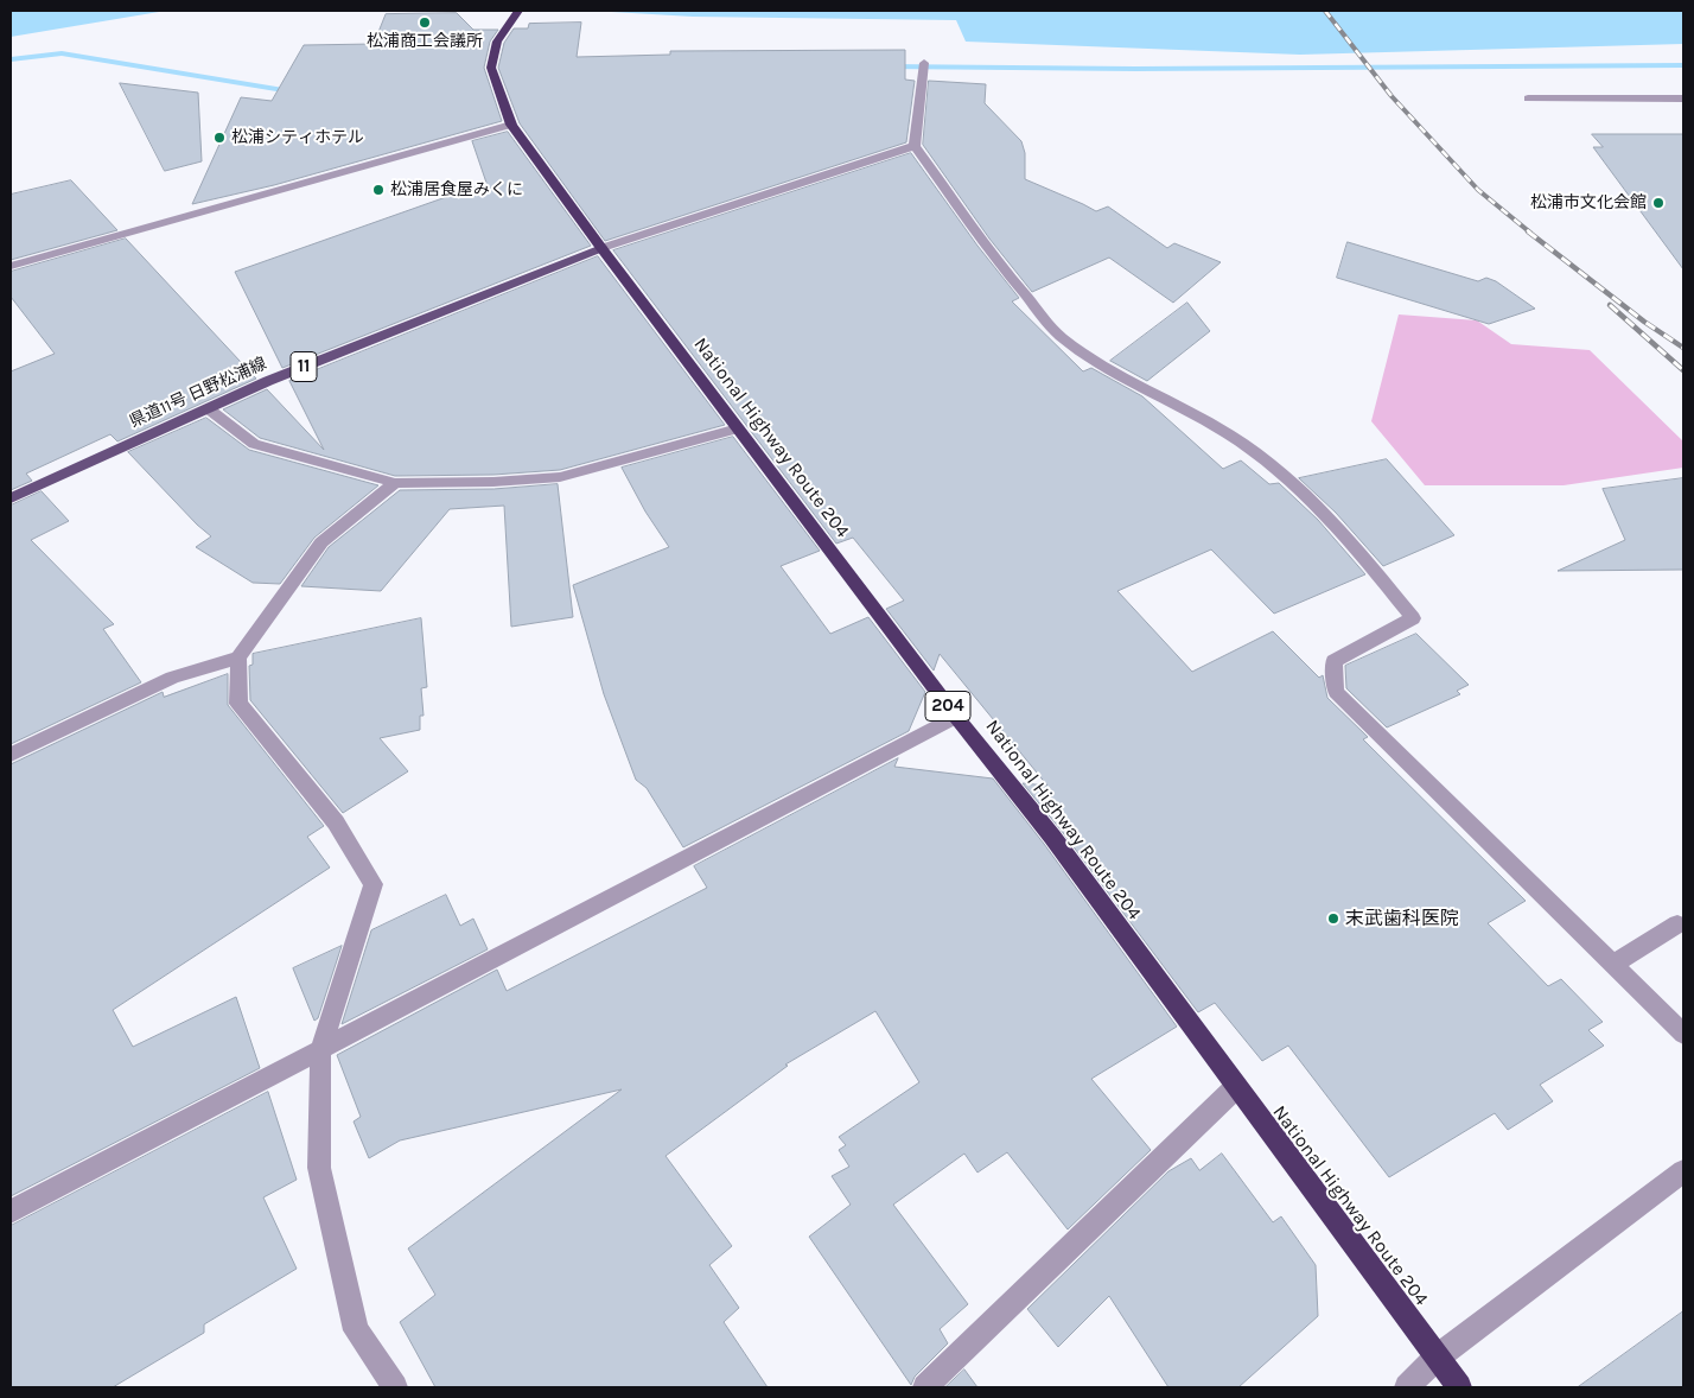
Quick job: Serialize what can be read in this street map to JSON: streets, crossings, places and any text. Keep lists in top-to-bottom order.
{
  "streets": {
    "highway": ["National Highway Route 204", "204"],
    "main road": ["11", "県道11号 日野松浦線"]
  },
  "crossings": [
    ["県道11号 日野松浦線", "National Highway Route 204"]
  ],
  "places": [
    "松浦商工会議所",
    "松浦シティホテル",
    "松浦居食屋みくに",
    "松浦市文化会館",
    "末武歯科医院"
  ]
}
